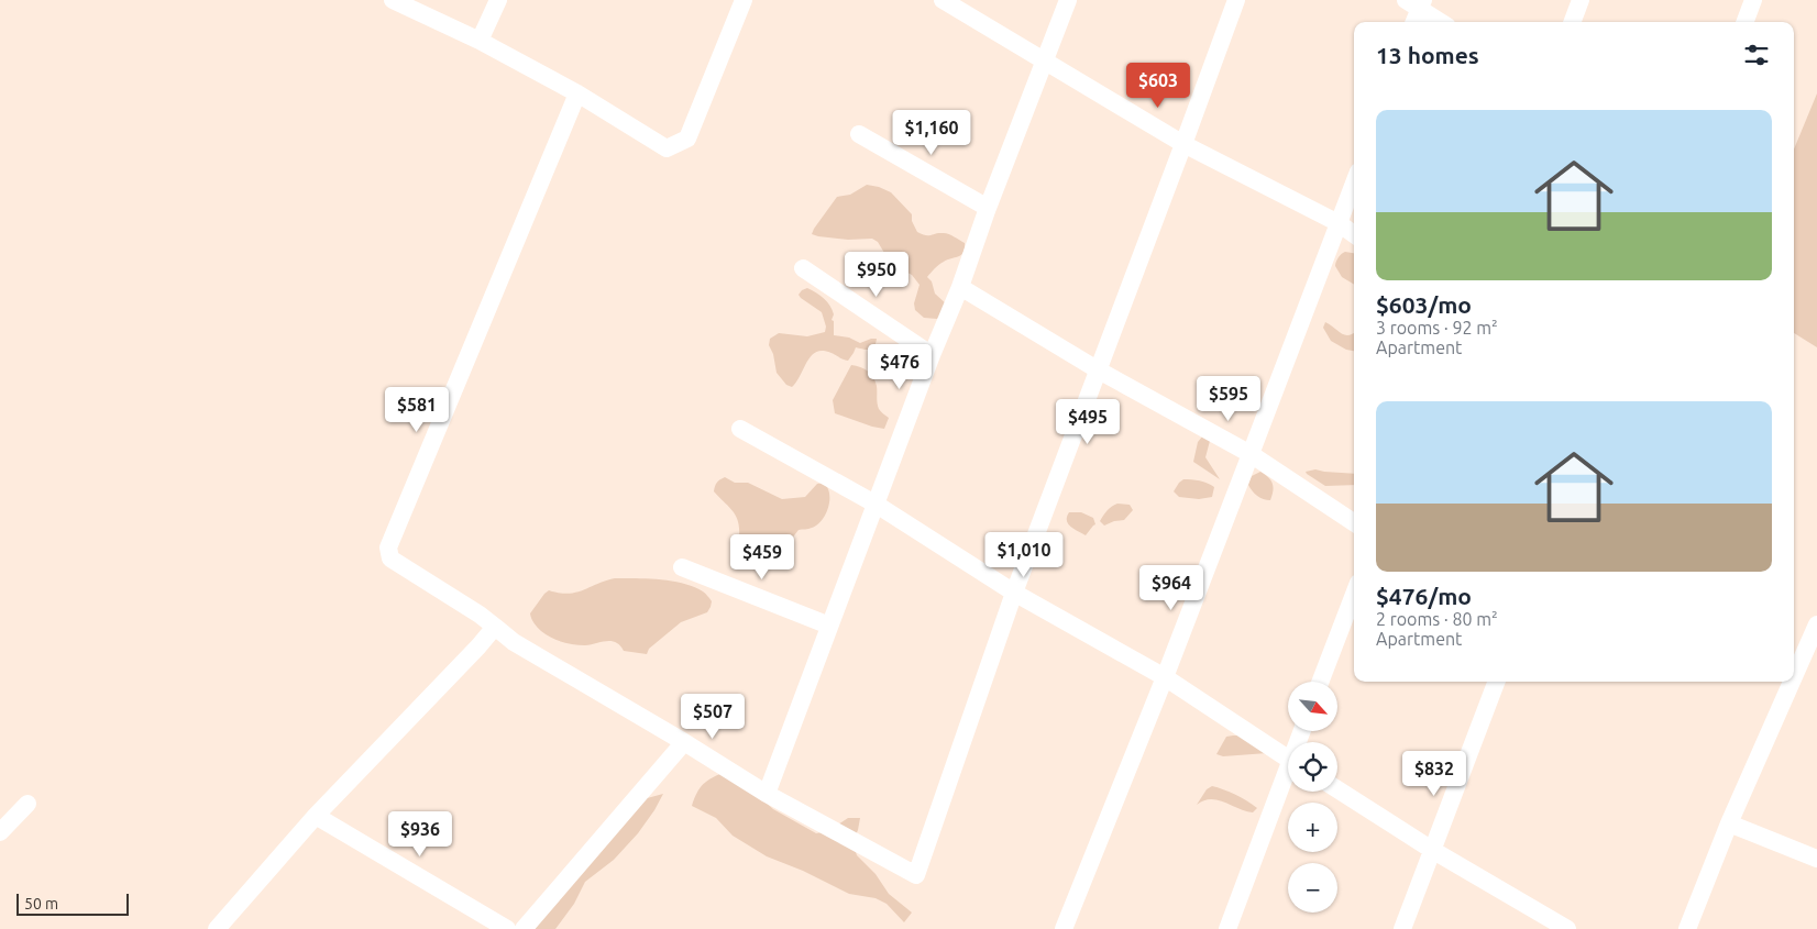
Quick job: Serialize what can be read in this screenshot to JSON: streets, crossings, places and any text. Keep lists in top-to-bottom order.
{
  "scale_bar": "50 m",
  "north": "bottom right",
  "page": {
    "heading": "13 homes",
    "price": [
      "$603",
      "$1,160",
      "$950",
      "$476",
      "$595",
      "$581",
      "$495",
      "$1,010",
      "$459",
      "$964",
      "$507",
      "$832",
      "$936"
    ],
    "list": [
      {
        "name": "$603/mo",
        "note": "3 rooms · 92 m² · Apartment"
      },
      {
        "name": "$476/mo",
        "note": "2 rooms · 80 m² · Apartment"
      }
    ],
    "map_buttons": ["+", "−"],
    "scale": "50 m"
  }
}
